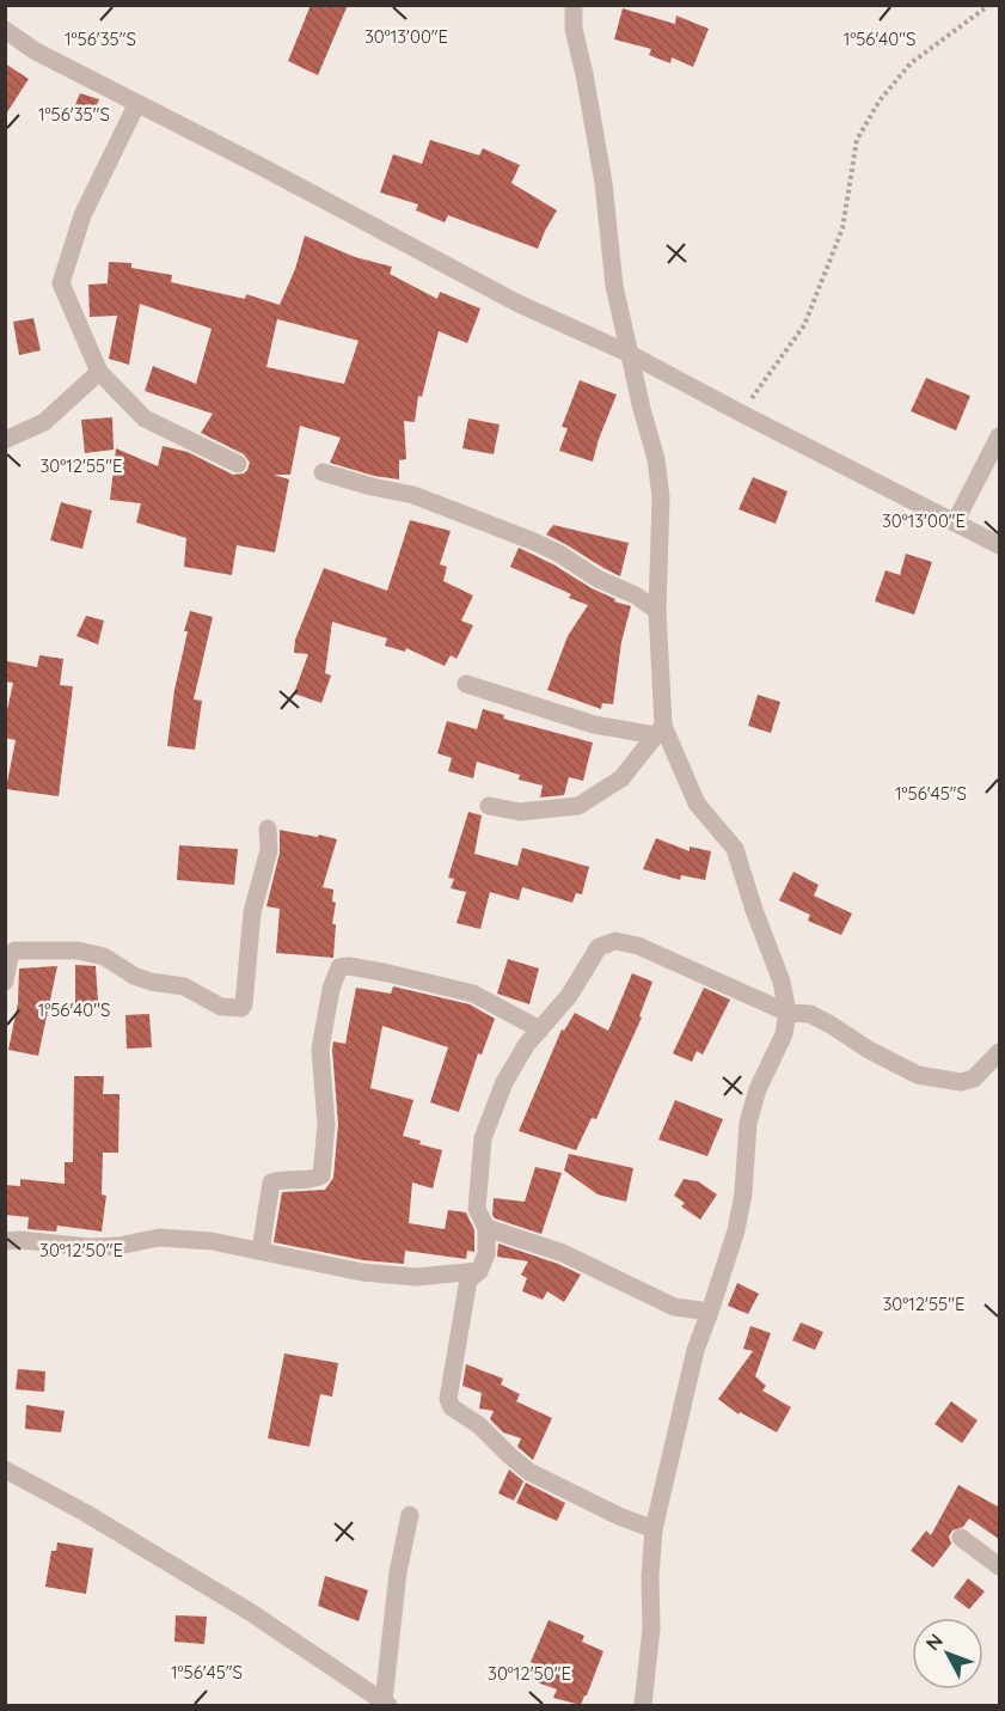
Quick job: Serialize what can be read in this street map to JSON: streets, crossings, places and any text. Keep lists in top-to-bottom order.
{
  "north": "top left",
  "coordinates": [
    "30°13'00\"E",
    "1°56'35\"S",
    "1°56'40\"S",
    "30°12'55\"E",
    "1°56'45\"S",
    "30°12'50\"E"
  ]
}
